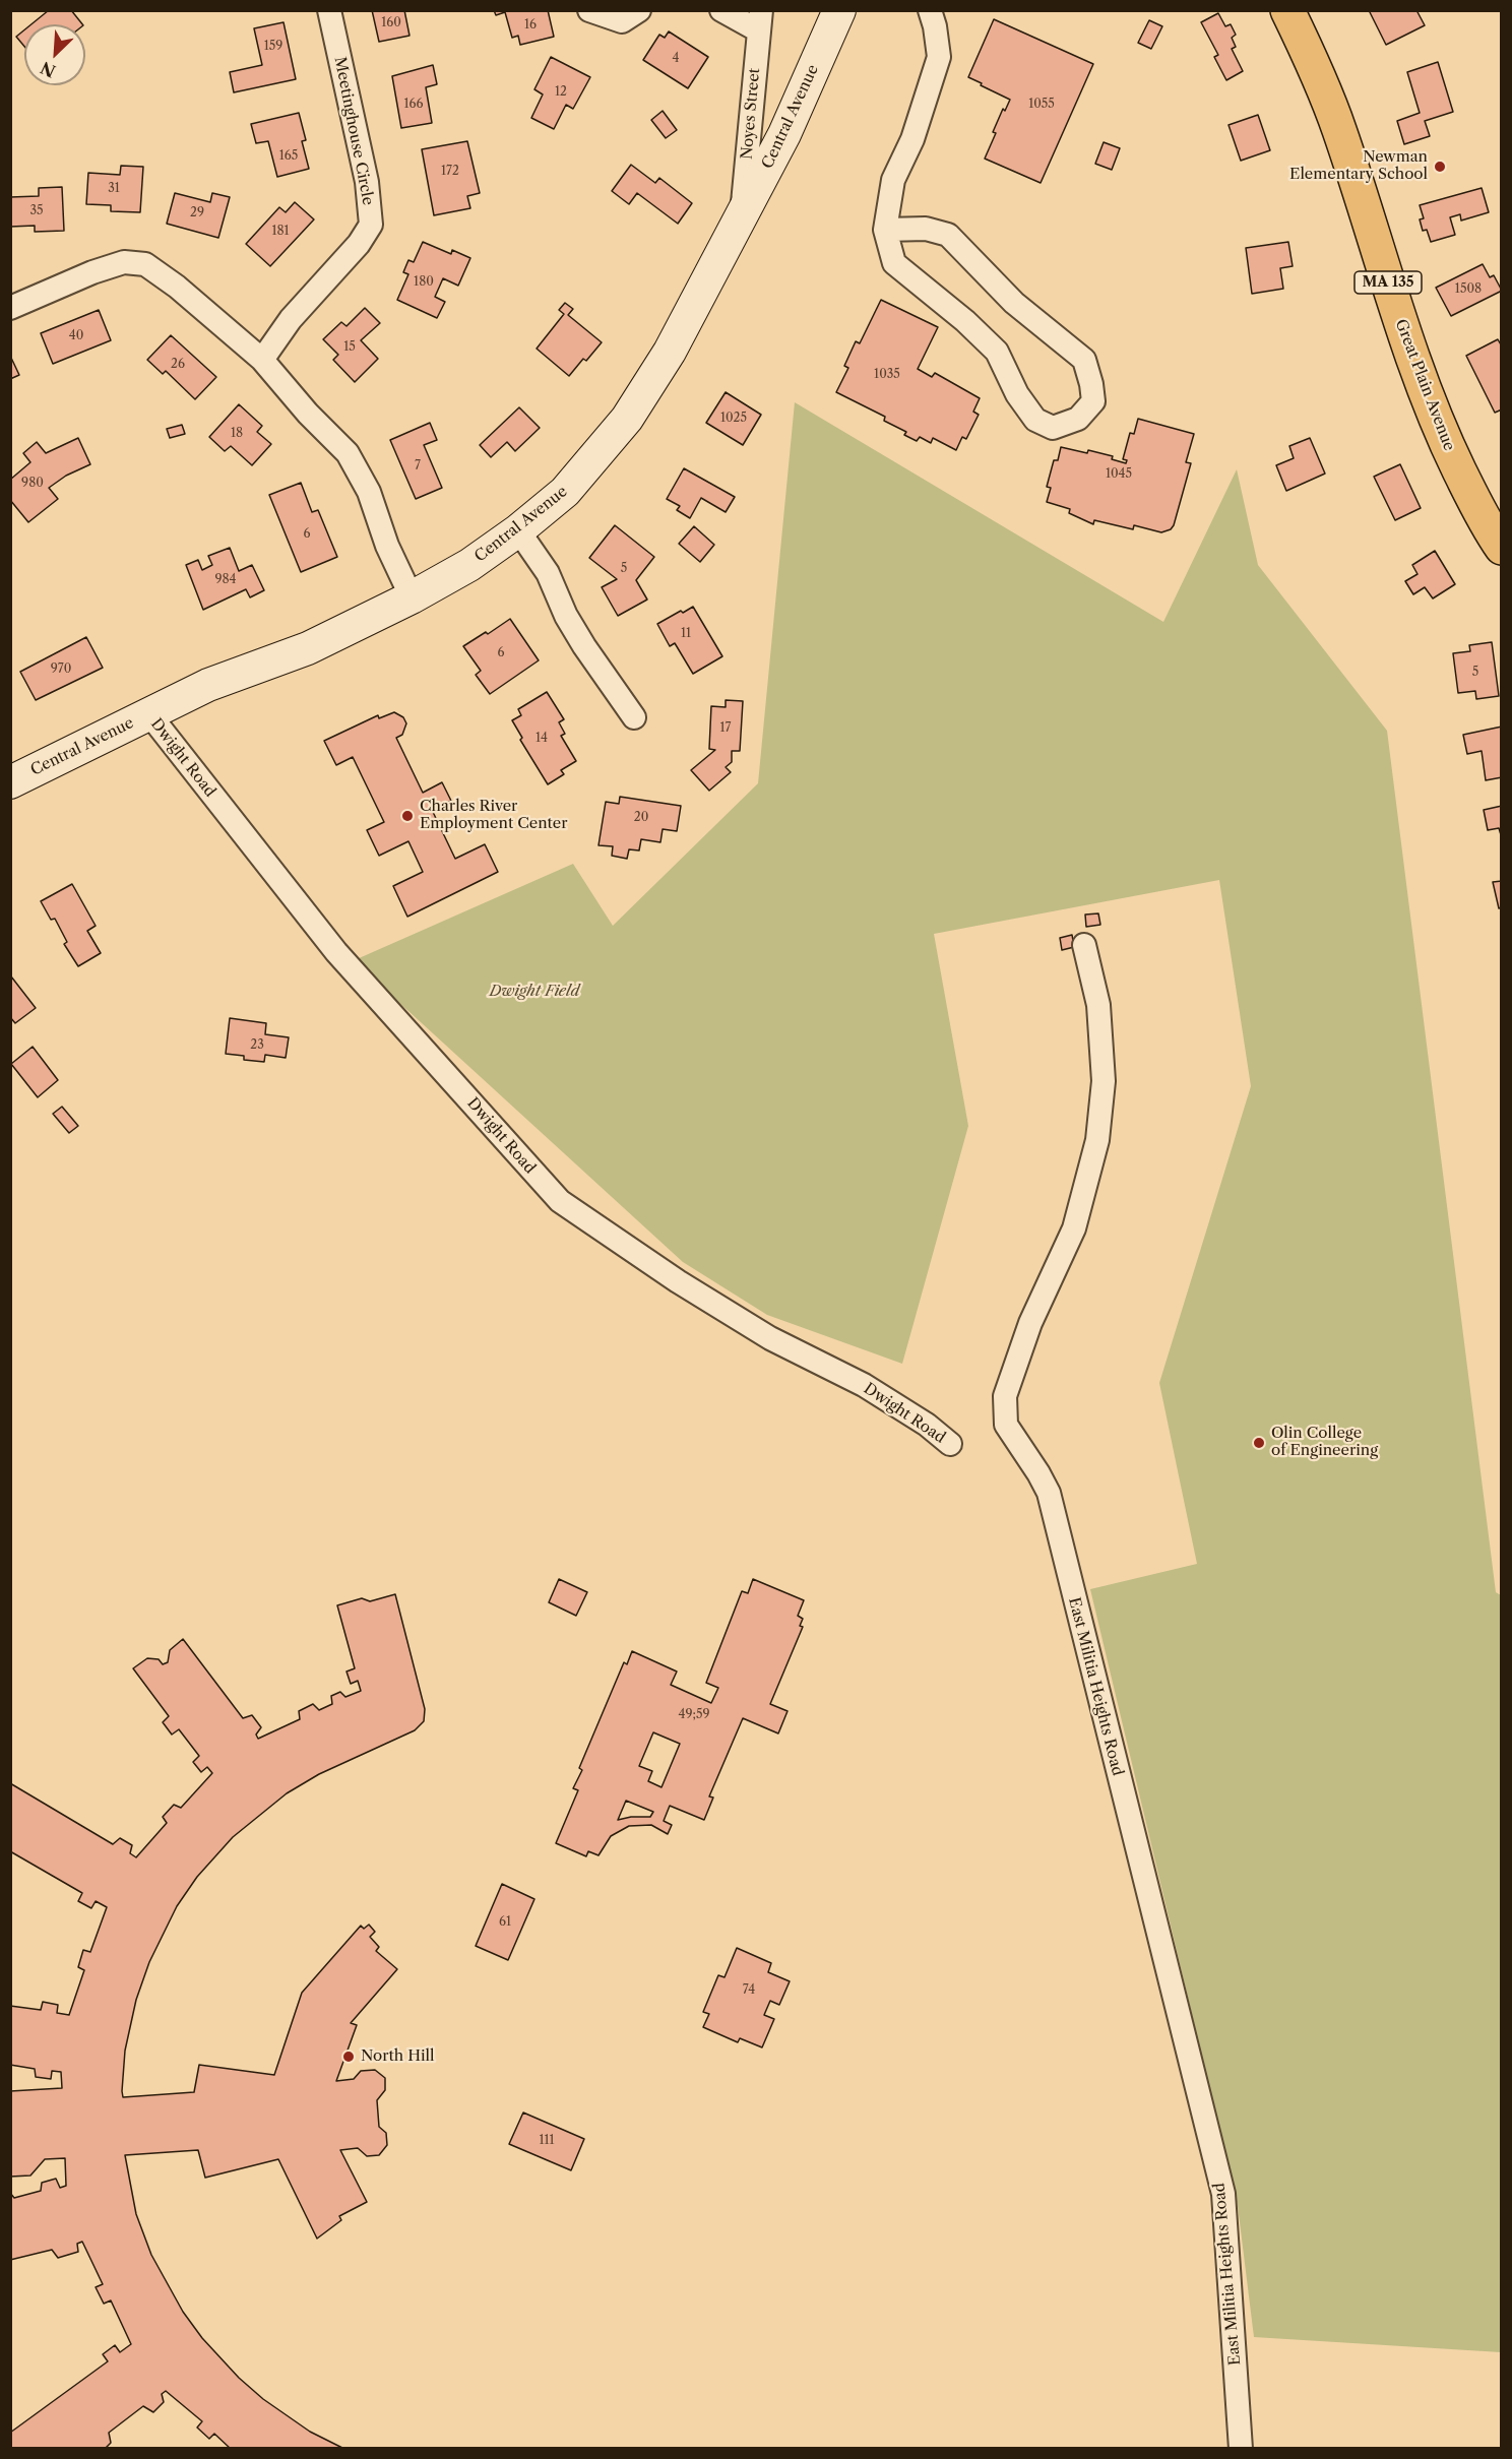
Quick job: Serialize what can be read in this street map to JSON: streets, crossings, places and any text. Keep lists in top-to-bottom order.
{
  "streets": {
    "main road": ["Central Avenue", "MA 135", "Great Plain Avenue"],
    "street": [
      "Noyes Street",
      "Meetinghouse Circle",
      "Dwight Road",
      "East Militia Heights Road"
    ]
  },
  "crossings": [
    ["Noyes Street", "Central Avenue"],
    ["Central Avenue", "Dwight Road"]
  ],
  "parks": ["Dwight Field"],
  "places": [
    "Newman Elementary School",
    "Charles River Employment Center",
    "Olin College of Engineering",
    "North Hill"
  ],
  "house_numbers": [
    "160",
    "16",
    "159",
    "4",
    "12",
    "166",
    "1055",
    "165",
    "172",
    "31",
    "35",
    "29",
    "181",
    "180",
    "1508",
    "40",
    "15",
    "26",
    "1035",
    "1025",
    "18",
    "7",
    "1045",
    "980",
    "6",
    "5",
    "984",
    "11",
    "6",
    "970",
    "5",
    "17",
    "14",
    "20",
    "23",
    "49;59",
    "61",
    "74",
    "111"
  ],
  "north": "bottom left"
}
